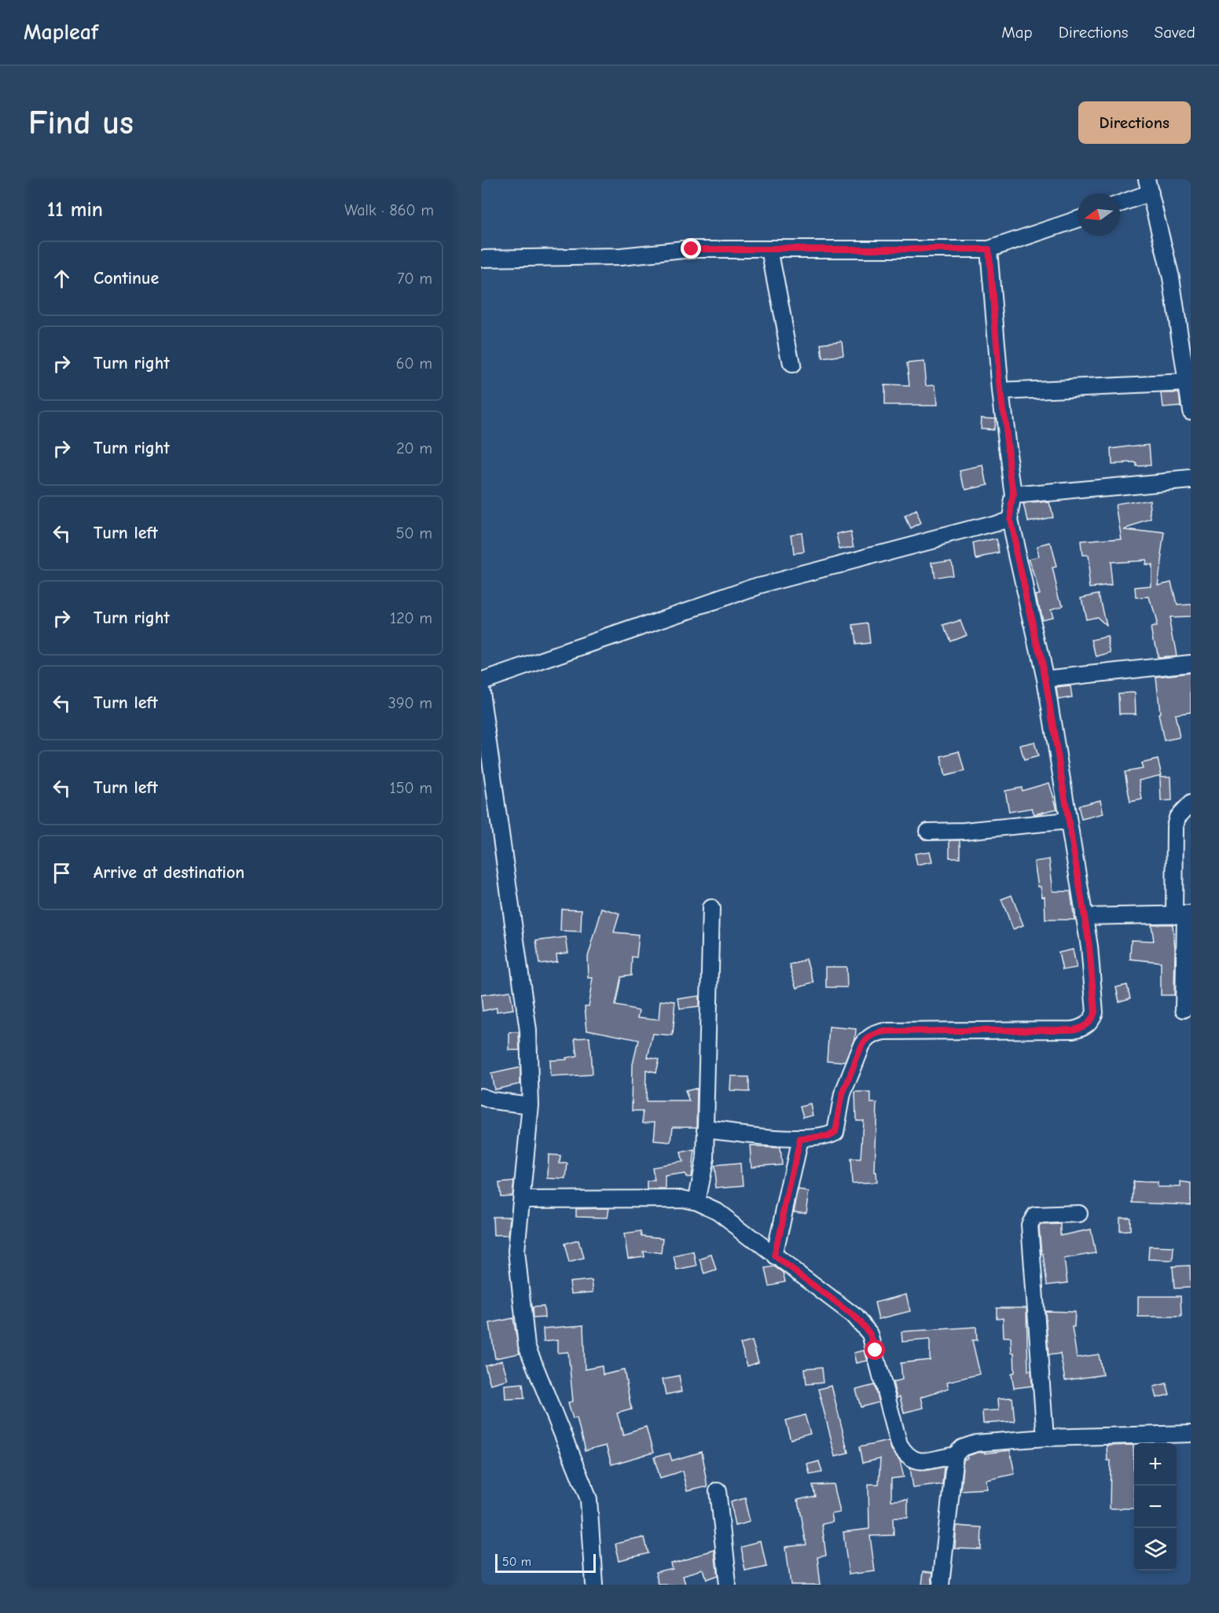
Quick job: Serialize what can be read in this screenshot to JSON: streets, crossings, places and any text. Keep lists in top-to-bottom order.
{
  "scale_bar": "50 m",
  "north": "left",
  "page": {
    "header": "Mapleaf",
    "nav": ["Map", "Directions", "Saved"],
    "buttons": "Directions",
    "title": "Find us",
    "heading": ["11 min", "Walk · 860 m"],
    "list": [
      ["Continue", "70 m"],
      ["Turn right", "60 m"],
      ["Turn right", "20 m"],
      ["Turn left", "50 m"],
      ["Turn right", "120 m"],
      ["Turn left", "390 m"],
      ["Turn left", "150 m"],
      "Arrive at destination"
    ],
    "map_buttons": ["+", "−"],
    "scale": "50 m"
  }
}
